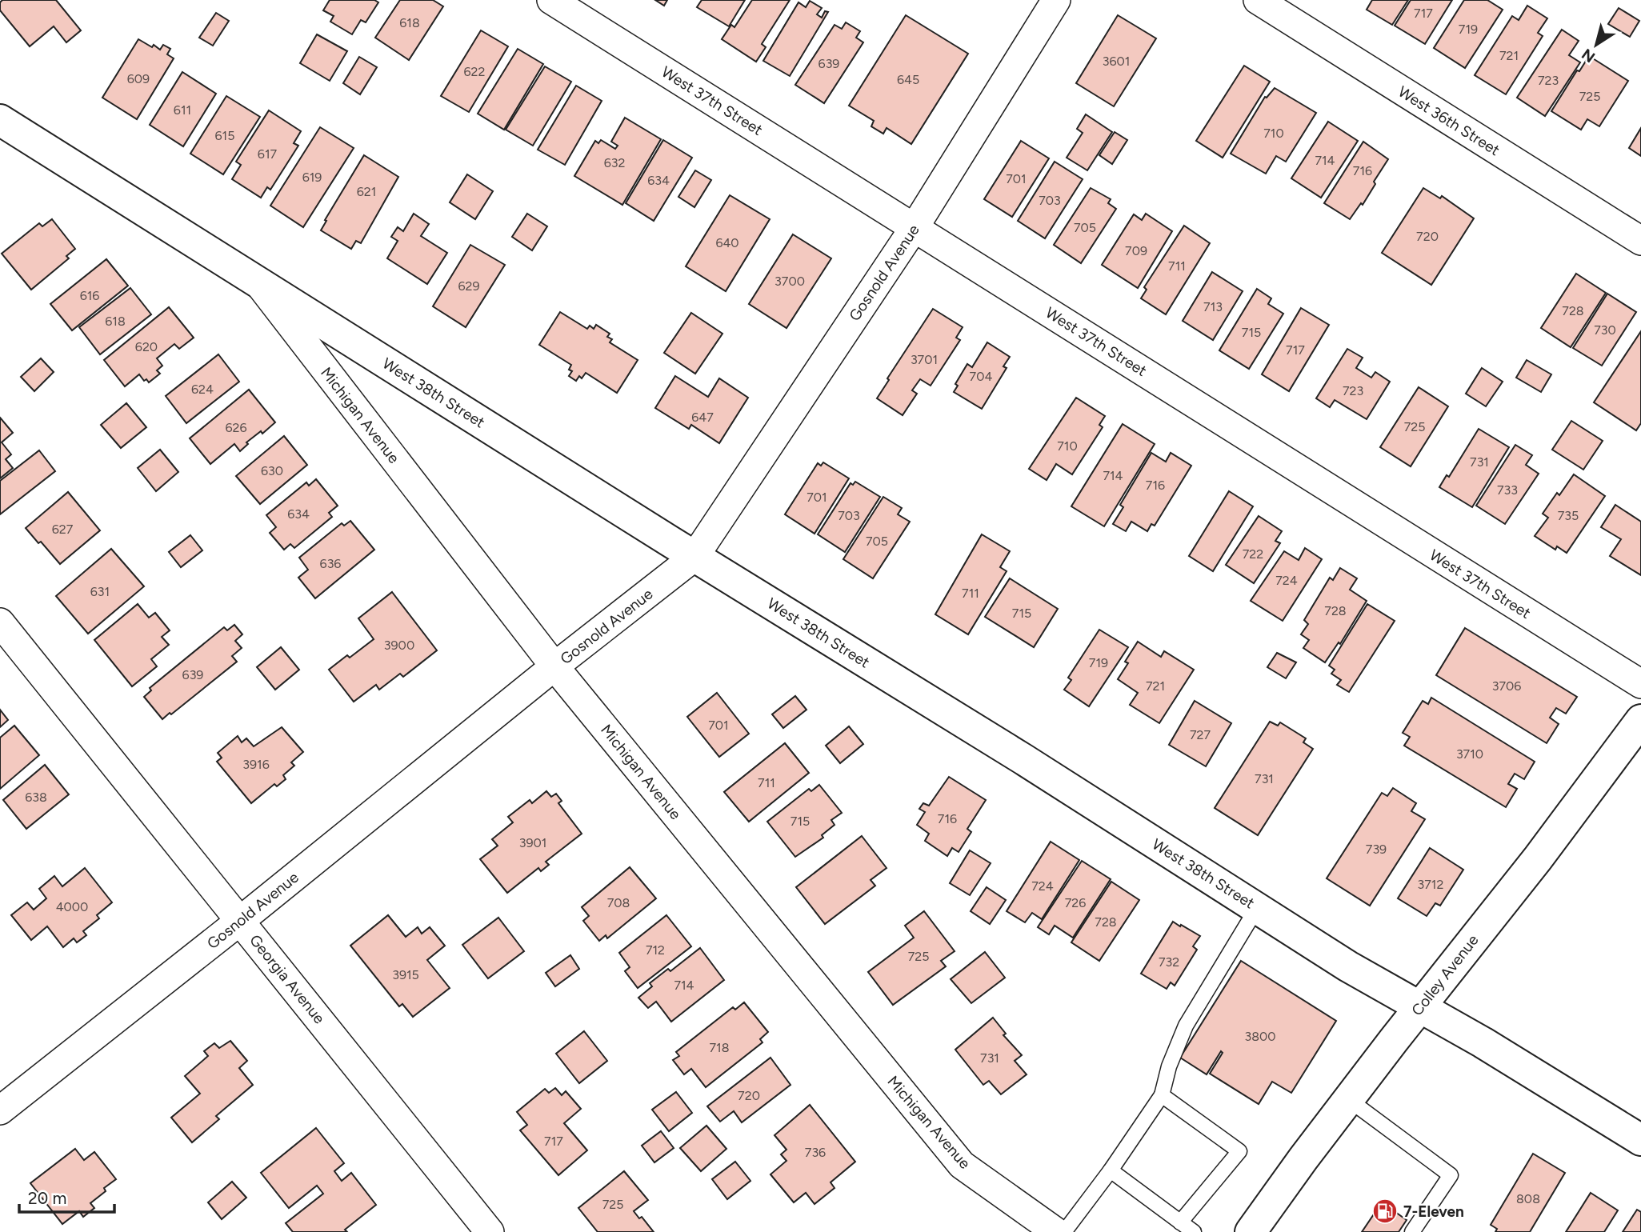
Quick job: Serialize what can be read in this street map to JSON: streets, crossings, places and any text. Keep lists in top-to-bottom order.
{
  "streets": {
    "main road": ["West 38th Street", "Colley Avenue"],
    "street": [
      "West 37th Street",
      "West 36th Street",
      "Gosnold Avenue",
      "Michigan Avenue",
      "Georgia Avenue"
    ]
  },
  "crossings": [
    ["West 37th Street", "Gosnold Avenue"],
    ["Gosnold Avenue", "West 38th Street"],
    ["Gosnold Avenue", "Michigan Avenue"],
    ["Gosnold Avenue", "Georgia Avenue"],
    ["West 38th Street", "Michigan Avenue"],
    ["West 38th Street", "Colley Avenue"]
  ],
  "places": {
    "fuel station": ["7-Eleven"]
  },
  "house_numbers": [
    "717",
    "618",
    "719",
    "721",
    "3601",
    "639",
    "622",
    "609",
    "645",
    "723",
    "725",
    "611",
    "710",
    "615",
    "617",
    "714",
    "632",
    "716",
    "619",
    "701",
    "634",
    "621",
    "703",
    "705",
    "720",
    "640",
    "709",
    "711",
    "3700",
    "629",
    "616",
    "713",
    "728",
    "618",
    "730",
    "715",
    "620",
    "717",
    "3701",
    "704",
    "624",
    "723",
    "647",
    "725",
    "626",
    "710",
    "731",
    "630",
    "714",
    "716",
    "733",
    "701",
    "634",
    "703",
    "735",
    "627",
    "705",
    "722",
    "636",
    "724",
    "631",
    "711",
    "728",
    "715",
    "3900",
    "719",
    "639",
    "721",
    "3706",
    "701",
    "727",
    "3710",
    "3916",
    "731",
    "711",
    "638",
    "716",
    "715",
    "3901",
    "739",
    "3712",
    "724",
    "708",
    "726",
    "4000",
    "728",
    "712",
    "725",
    "732",
    "3915",
    "714",
    "3800",
    "718",
    "731",
    "720",
    "717",
    "736",
    "808",
    "725"
  ],
  "scale_bar": "20 m",
  "north": "bottom left"
}
